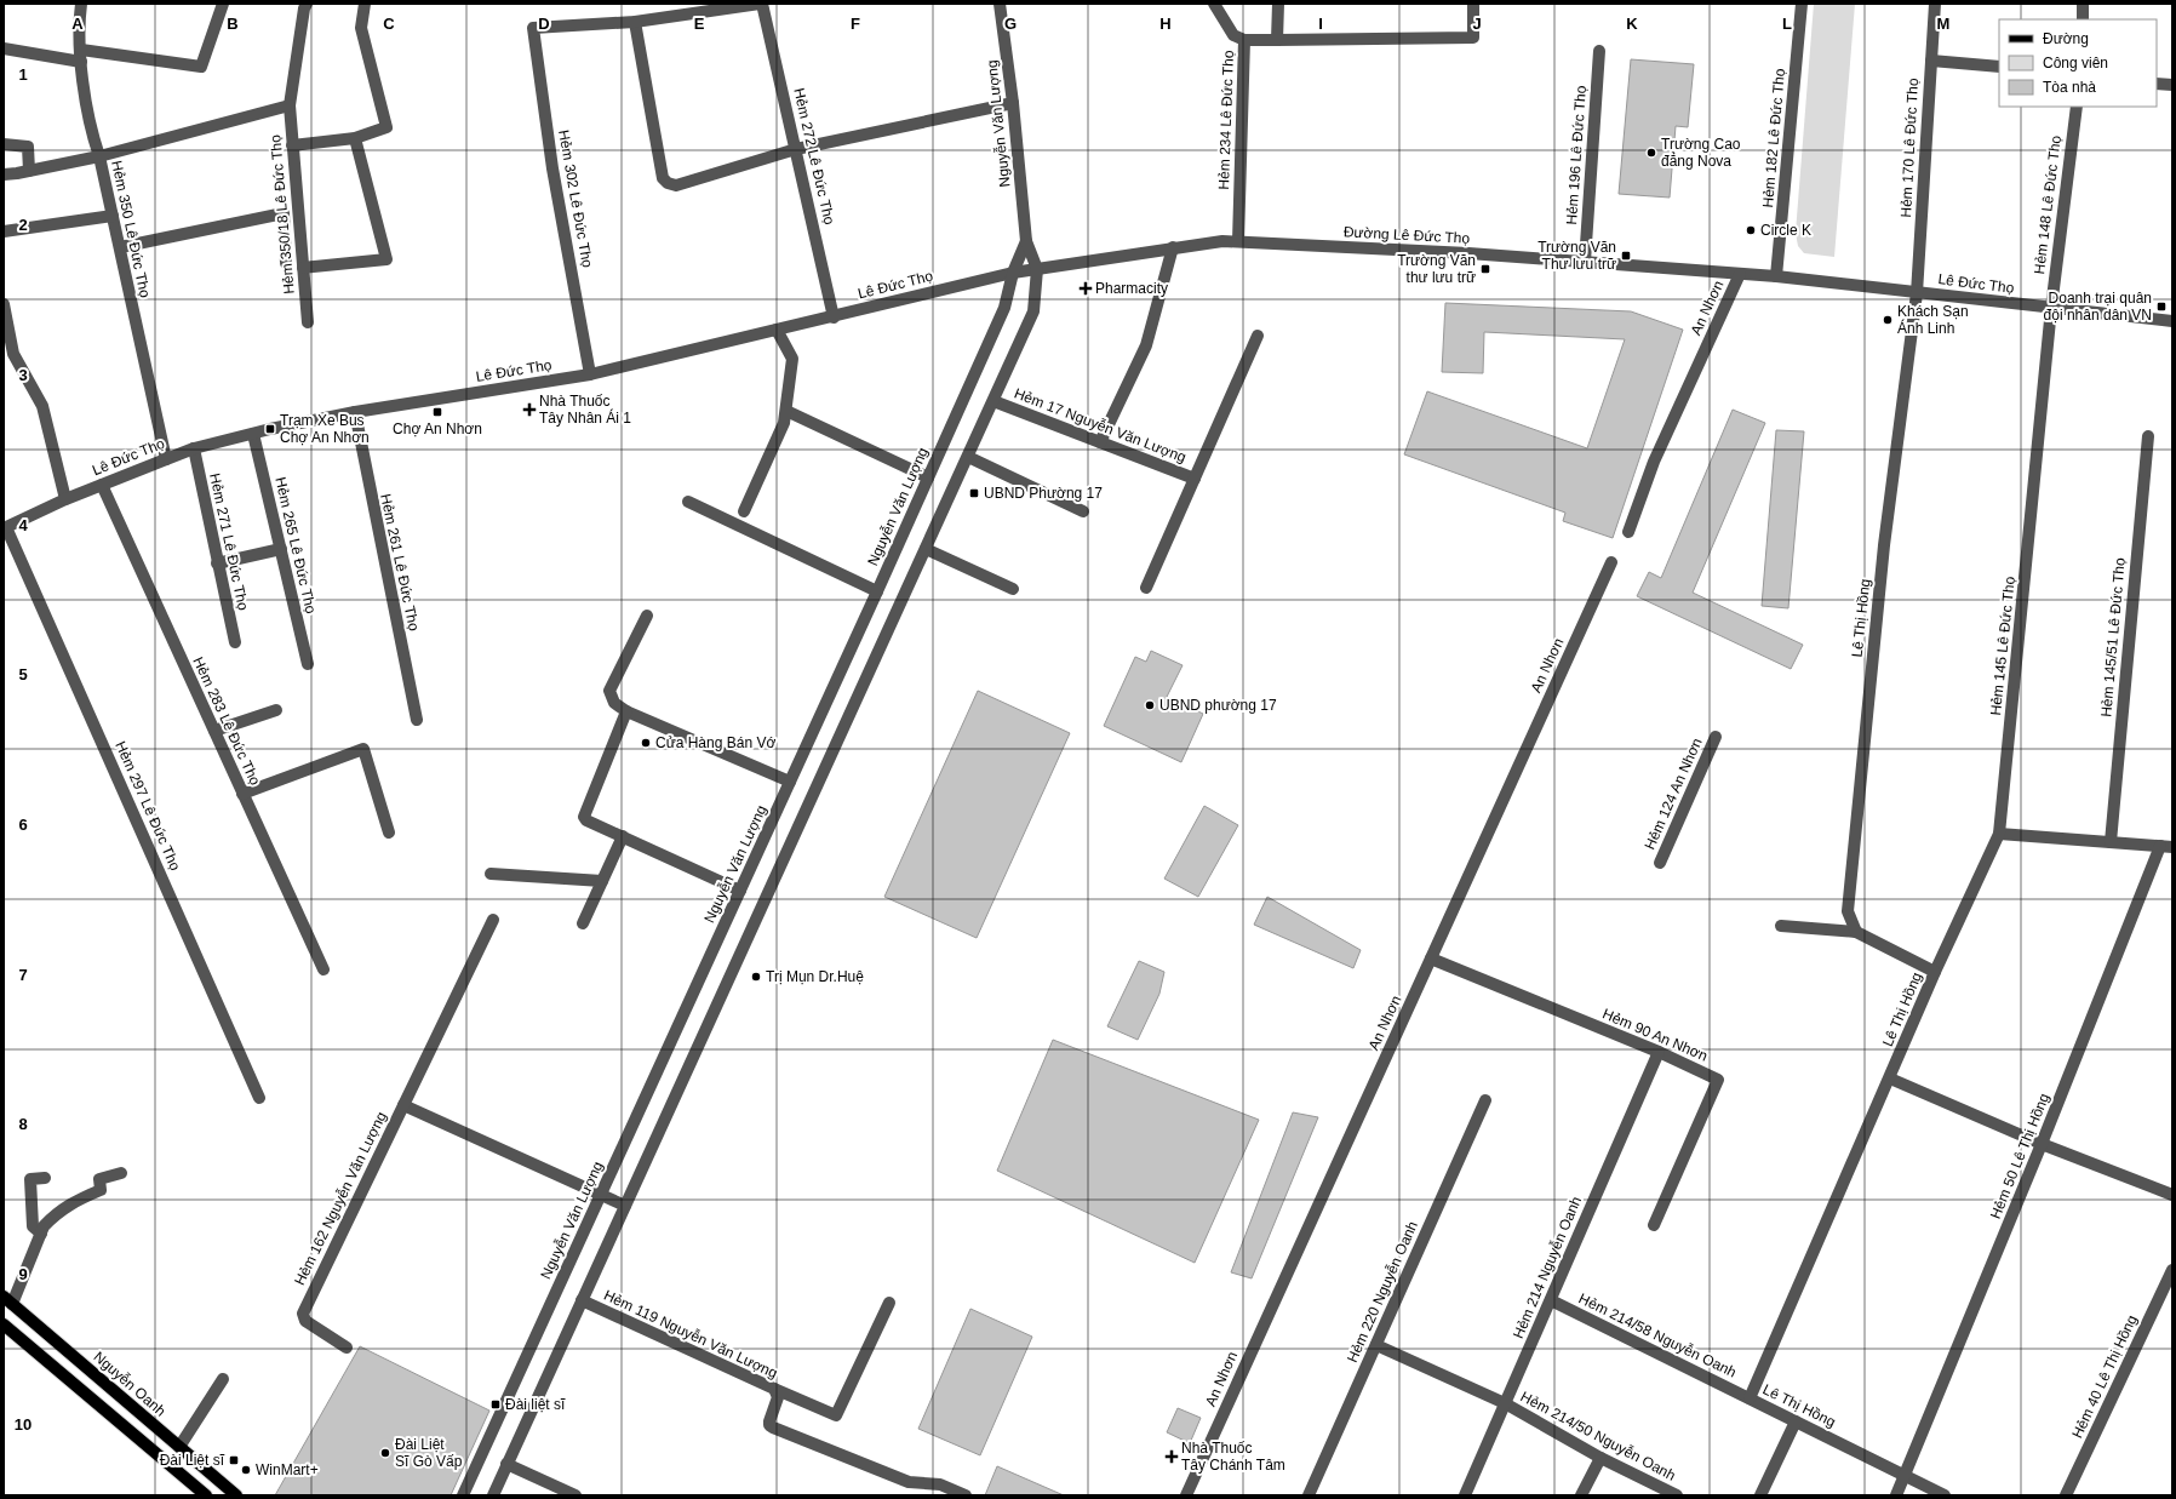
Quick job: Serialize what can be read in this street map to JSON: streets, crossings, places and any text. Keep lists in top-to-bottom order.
{
  "streets": {
    "main road": ["Nguyễn Oanh"],
    "street": [
      "Hẻm 234 Lê Đức Thọ",
      "Nguyễn Văn Lượng",
      "Hẻm 182 Lê Đức Thọ",
      "Hẻm 170 Lê Đức Thọ",
      "Hẻm 196 Lê Đức Thọ",
      "Hẻm 272 Lê Đức Thọ",
      "Hẻm 302 Lê Đức Thọ",
      "Hẻm 148 Lê Đức Thọ",
      "Hẻm 350/18 Lê Đức Thọ",
      "Hẻm 350 Lê Đức Thọ",
      "Đường Lê Đức Thọ",
      "Lê Đức Thọ",
      "An Nhơn",
      "Hẻm 17 Nguyễn Văn Lượng",
      "Hẻm 271 Lê Đức Thọ",
      "Hẻm 265 Lê Đức Thọ",
      "Hẻm 261 Lê Đức Thọ",
      "Lê Thị Hồng",
      "Hẻm 145/51 Lê Đức Thọ",
      "Hẻm 145 Lê Đức Thọ",
      "Hẻm 283 Lê Đức Thọ",
      "Hẻm 124 An Nhơn",
      "Hẻm 297 Lê Đức Thọ",
      "Hẻm 90 An Nhơn",
      "Hẻm 50 Lê Thị Hồng",
      "Hẻm 162 Nguyễn Văn Lượng",
      "Hẻm 214 Nguyễn Oanh",
      "Hẻm 220 Nguyễn Oanh",
      "Hẻm 119 Nguyễn Văn Lượng",
      "Hẻm 214/58 Nguyễn Oanh",
      "Hẻm 40 Lê Thị Hồng",
      "Hẻm 214/50 Nguyễn Oanh"
    ]
  },
  "crossings": [
    ["Hẻm 234 Lê Đức Thọ", "Đường Lê Đức Thọ"],
    ["Nguyễn Văn Lượng", "Đường Lê Đức Thọ"],
    ["Nguyễn Văn Lượng", "Lê Đức Thọ"],
    ["Nguyễn Văn Lượng", "Hẻm 17 Nguyễn Văn Lượng"],
    ["Nguyễn Văn Lượng", "Hẻm 162 Nguyễn Văn Lượng"],
    ["Nguyễn Văn Lượng", "Hẻm 119 Nguyễn Văn Lượng"],
    ["Hẻm 182 Lê Đức Thọ", "Đường Lê Đức Thọ"],
    ["Hẻm 182 Lê Đức Thọ", "Lê Đức Thọ"],
    ["Hẻm 170 Lê Đức Thọ", "Lê Đức Thọ"],
    ["Hẻm 170 Lê Đức Thọ", "Lê Thị Hồng"],
    ["Hẻm 196 Lê Đức Thọ", "Đường Lê Đức Thọ"],
    ["Hẻm 272 Lê Đức Thọ", "Lê Đức Thọ"],
    ["Hẻm 302 Lê Đức Thọ", "Lê Đức Thọ"],
    ["Hẻm 148 Lê Đức Thọ", "Lê Đức Thọ"],
    ["Hẻm 148 Lê Đức Thọ", "Hẻm 145 Lê Đức Thọ"],
    ["Hẻm 350 Lê Đức Thọ", "Lê Đức Thọ"],
    ["Đường Lê Đức Thọ", "Lê Đức Thọ"],
    ["Đường Lê Đức Thọ", "An Nhơn"],
    ["Lê Đức Thọ", "Hẻm 271 Lê Đức Thọ"],
    ["Lê Đức Thọ", "Hẻm 265 Lê Đức Thọ"],
    ["Lê Đức Thọ", "Hẻm 261 Lê Đức Thọ"],
    ["Lê Đức Thọ", "Lê Thị Hồng"],
    ["Lê Đức Thọ", "Hẻm 145 Lê Đức Thọ"],
    ["Lê Đức Thọ", "Hẻm 283 Lê Đức Thọ"],
    ["Lê Đức Thọ", "Hẻm 297 Lê Đức Thọ"],
    ["An Nhơn", "Hẻm 90 An Nhơn"],
    ["Lê Thị Hồng", "Hẻm 145 Lê Đức Thọ"],
    ["Lê Thị Hồng", "Hẻm 50 Lê Thị Hồng"],
    ["Lê Thị Hồng", "Hẻm 214/58 Nguyễn Oanh"],
    ["Hẻm 90 An Nhơn", "Hẻm 214 Nguyễn Oanh"],
    ["Hẻm 214 Nguyễn Oanh", "Hẻm 214/58 Nguyễn Oanh"],
    ["Hẻm 214 Nguyễn Oanh", "Hẻm 214/50 Nguyễn Oanh"],
    ["Hẻm 220 Nguyễn Oanh", "Hẻm 214/50 Nguyễn Oanh"]
  ],
  "places": {
    "other": [
      "Trường Cao đẳng Nova",
      "Circle K",
      "Khách Sạn Ánh Linh",
      "UBND phường 17",
      "Cửa Hàng Bán Vớ",
      "Trị Mụn Dr.Huệ",
      "Đài Liệt Sĩ Gò Vấp",
      "WinMart+"
    ],
    "transit": [
      "Trường Văn Thư lưu trữ",
      "Trường Văn thư lưu trữ",
      "Doanh trại quân đội nhân dân VN",
      "Chợ An Nhơn",
      "Trạm Xe Bus Chợ An Nhơn",
      "UBND Phường 17",
      "Đài liệt sĩ",
      "Đài Liệt sĩ"
    ],
    "health": ["Pharmacity", "Nhà Thuốc Tây Nhân Ái 1", "Nhà Thuốc Tây Chánh Tâm"]
  },
  "legend": ["Đường", "Công viên", "Tòa nhà"],
  "grid": {
    "columns": [
      "A",
      "B",
      "C",
      "D",
      "E",
      "F",
      "G",
      "H",
      "I",
      "J",
      "K",
      "L",
      "M"
    ],
    "rows": [
      "1",
      "2",
      "3",
      "4",
      "5",
      "6",
      "7",
      "8",
      "9",
      "10"
    ]
  }
}
